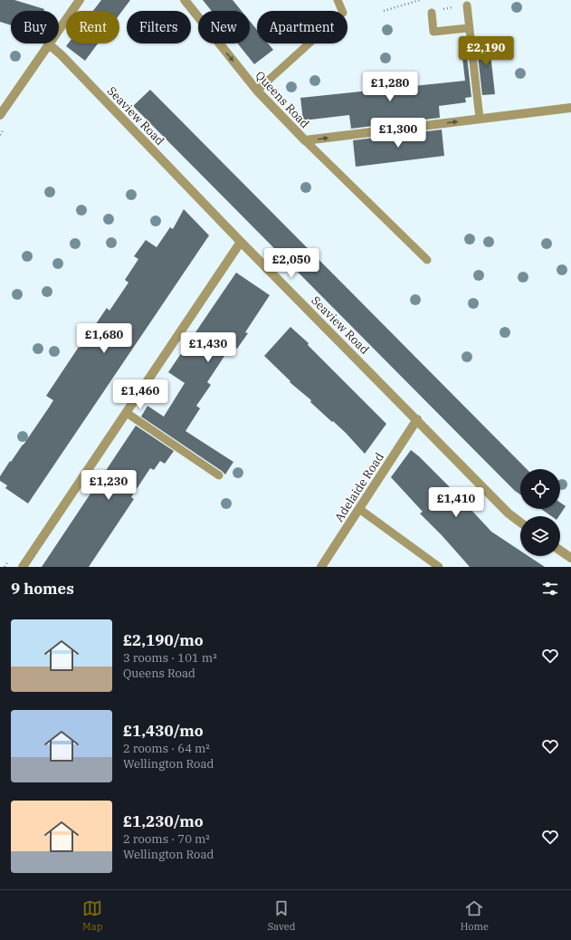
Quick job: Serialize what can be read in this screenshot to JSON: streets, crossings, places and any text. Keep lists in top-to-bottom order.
{
  "streets": {
    "street": ["Queens Road", "Seaview Road", "Adelaide Road"]
  },
  "crossings": [
    ["Seaview Road", "Adelaide Road"]
  ],
  "one_way": ["Queens Road"],
  "page": {
    "chip": [
      "Buy",
      "Rent",
      "Filters",
      "New",
      "Apartment"
    ],
    "price": [
      "£2,190",
      "£1,280",
      "£1,300",
      "£2,050",
      "£1,680",
      "£1,430",
      "£1,460",
      "£1,230",
      "£1,410"
    ],
    "heading": "9 homes",
    "list": [
      {
        "name": "£2,190/mo",
        "note": "3 rooms · 101 m² · Queens Road"
      },
      {
        "name": "£1,430/mo",
        "note": "2 rooms · 64 m² · Wellington Road"
      },
      {
        "name": "£1,230/mo",
        "note": "2 rooms · 70 m² · Wellington Road"
      }
    ],
    "tabs": ["Map", "Saved", "Home"]
  }
}
